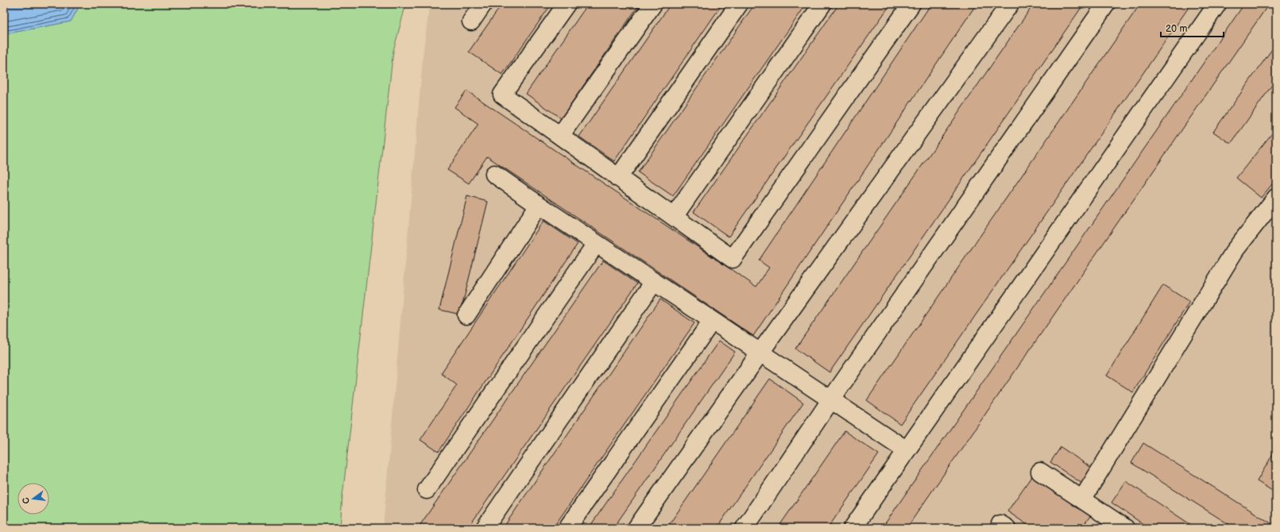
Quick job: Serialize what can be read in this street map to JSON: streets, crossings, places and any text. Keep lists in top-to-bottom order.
{
  "scale_bar": "20 m",
  "north": "left"
}
